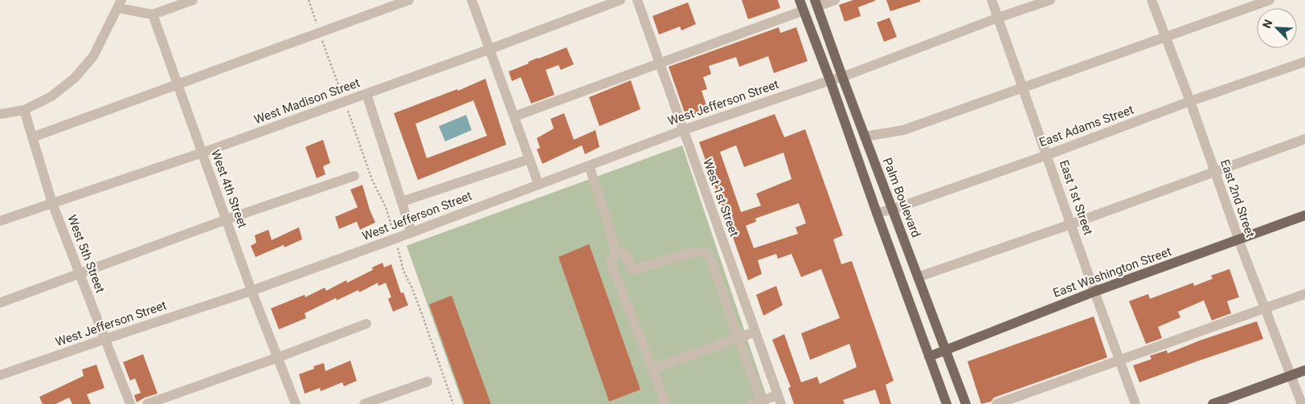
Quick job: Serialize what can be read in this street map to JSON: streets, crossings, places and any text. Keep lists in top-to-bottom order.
{
  "streets": {
    "main road": ["Palm Boulevard", "East Washington Street"],
    "street": [
      "West Madison Street",
      "West Jefferson Street",
      "East Adams Street",
      "West 4th Street",
      "West 1st Street",
      "East 1st Street",
      "East 2nd Street",
      "West 5th Street"
    ]
  },
  "crossings": [
    ["West Madison Street", "West 4th Street"],
    ["West Madison Street", "West 5th Street"],
    ["West Jefferson Street", "West 4th Street"],
    ["West Jefferson Street", "West 1st Street"],
    ["West Jefferson Street", "Palm Boulevard"],
    ["West Jefferson Street", "East 1st Street"],
    ["West Jefferson Street", "West 5th Street"],
    ["East Adams Street", "Palm Boulevard"],
    ["East Adams Street", "East 1st Street"],
    ["East Adams Street", "East 2nd Street"],
    ["Palm Boulevard", "East Washington Street"],
    ["East 1st Street", "East Washington Street"],
    ["East 2nd Street", "East Washington Street"]
  ],
  "north": "top left"
}
